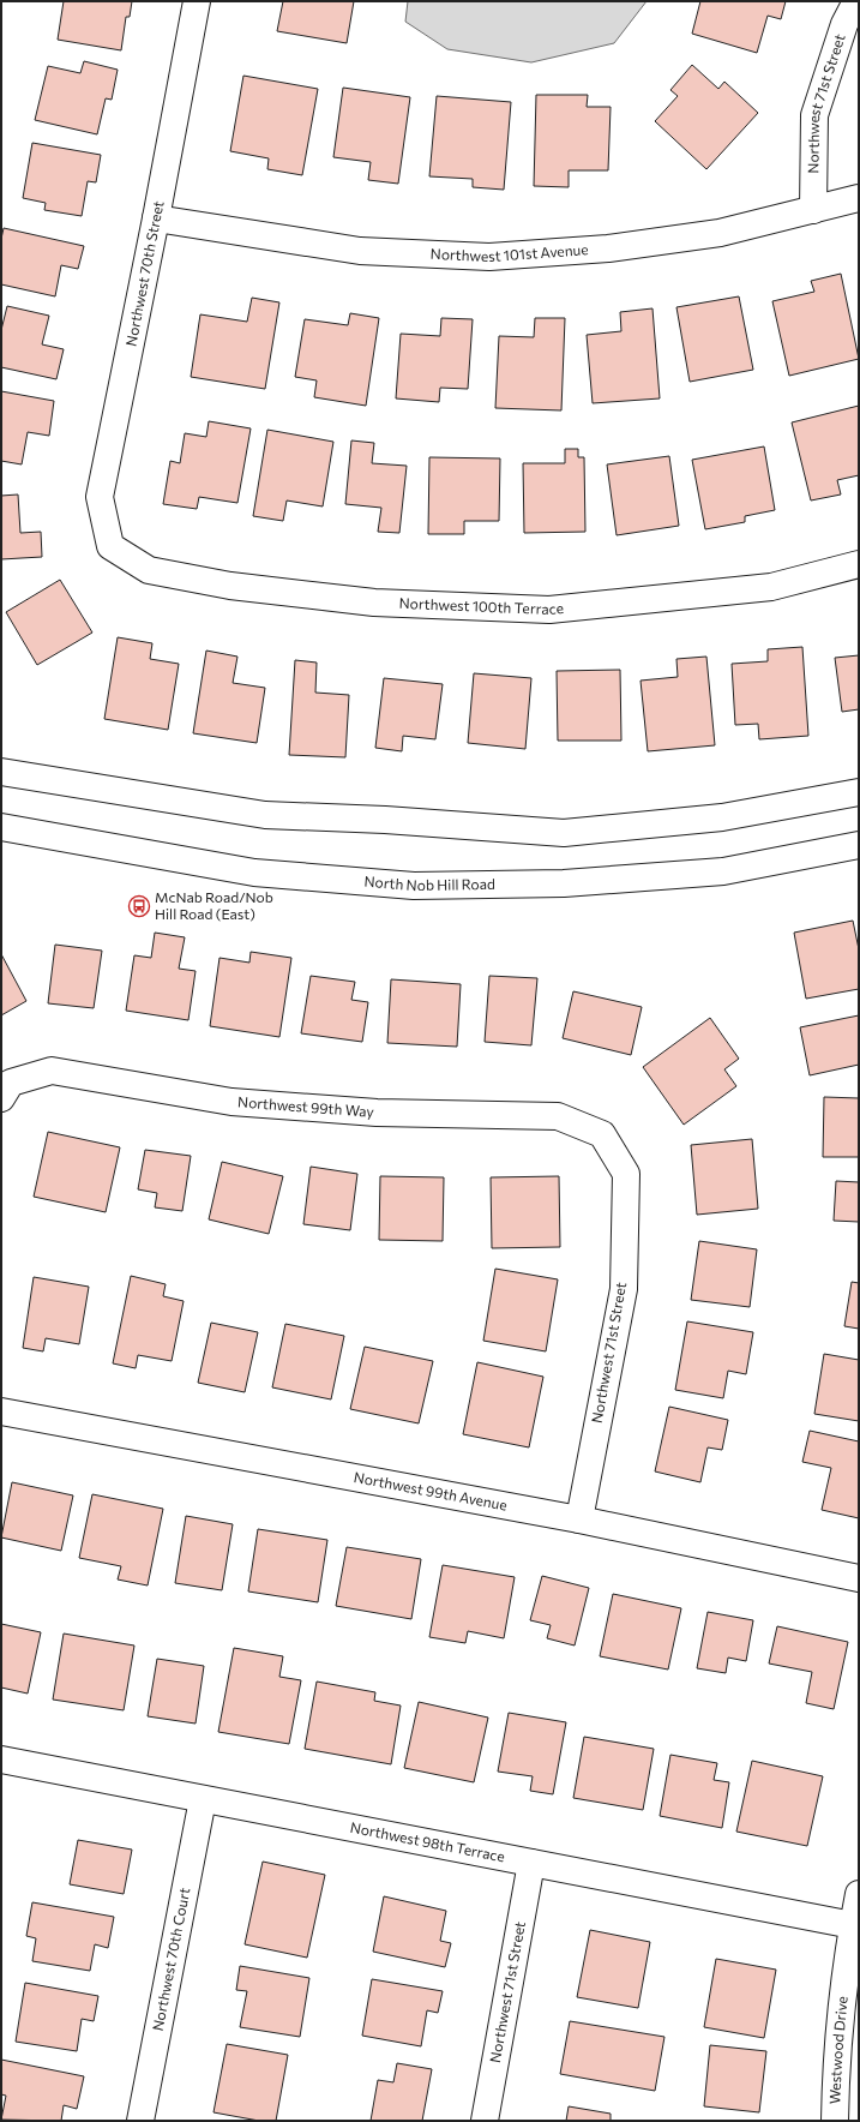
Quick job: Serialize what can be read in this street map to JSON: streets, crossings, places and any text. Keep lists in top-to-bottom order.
{
  "streets": {
    "street": [
      "Northwest 71st Street",
      "Northwest 101st Avenue",
      "Northwest 70th Street",
      "Northwest 100th Terrace",
      "North Nob Hill Road",
      "Northwest 99th Way",
      "Northwest 99th Avenue",
      "Northwest 98th Terrace",
      "Northwest 70th Court",
      "Westwood Drive"
    ]
  },
  "crossings": [
    ["Northwest 71st Street", "Northwest 101st Avenue"],
    ["Northwest 71st Street", "Northwest 99th Way"],
    ["Northwest 71st Street", "Northwest 99th Avenue"],
    ["Northwest 71st Street", "Northwest 98th Terrace"],
    ["Northwest 101st Avenue", "Northwest 70th Street"],
    ["Northwest 70th Street", "Northwest 100th Terrace"],
    ["Northwest 98th Terrace", "Northwest 70th Court"],
    ["Northwest 98th Terrace", "Westwood Drive"]
  ],
  "places": {
    "bus stop": ["McNab Road/Nob Hill Road (East)"]
  }
}
